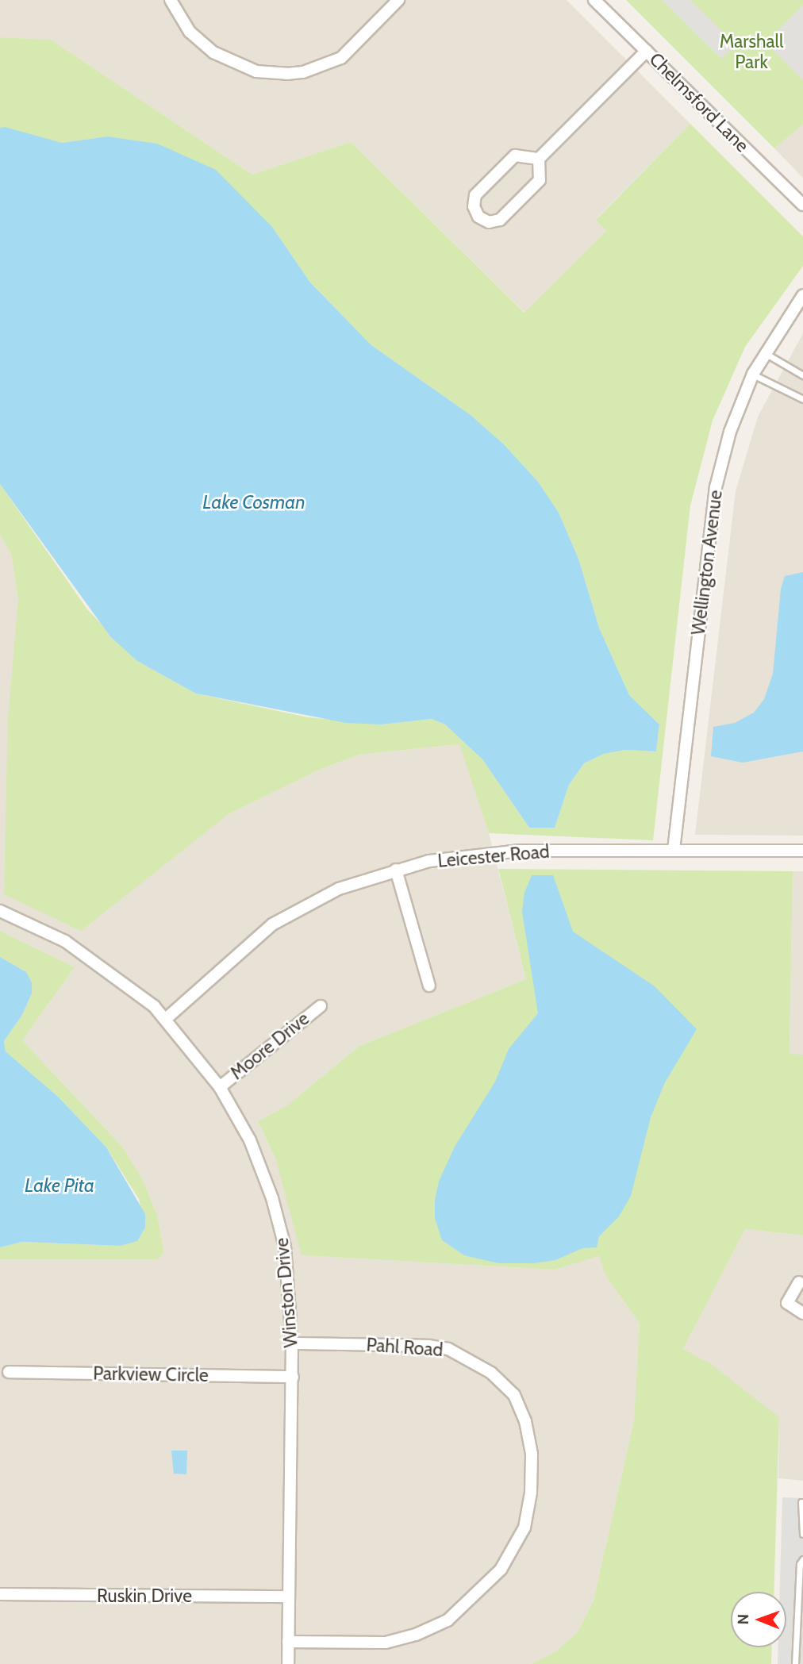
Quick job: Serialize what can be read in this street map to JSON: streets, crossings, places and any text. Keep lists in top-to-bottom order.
{
  "streets": {
    "street": [
      "Chelmsford Lane",
      "Wellington Avenue",
      "Leicester Road",
      "Moore Drive",
      "Winston Drive",
      "Pahl Road",
      "Parkview Circle",
      "Ruskin Drive"
    ]
  },
  "crossings": [
    ["Wellington Avenue", "Leicester Road"],
    ["Leicester Road", "Winston Drive"],
    ["Moore Drive", "Winston Drive"],
    ["Winston Drive", "Pahl Road"],
    ["Winston Drive", "Parkview Circle"],
    ["Winston Drive", "Ruskin Drive"]
  ],
  "water": ["Lake Cosman", "Lake Pita"],
  "parks": ["Marshall Park"],
  "north": "left"
}
